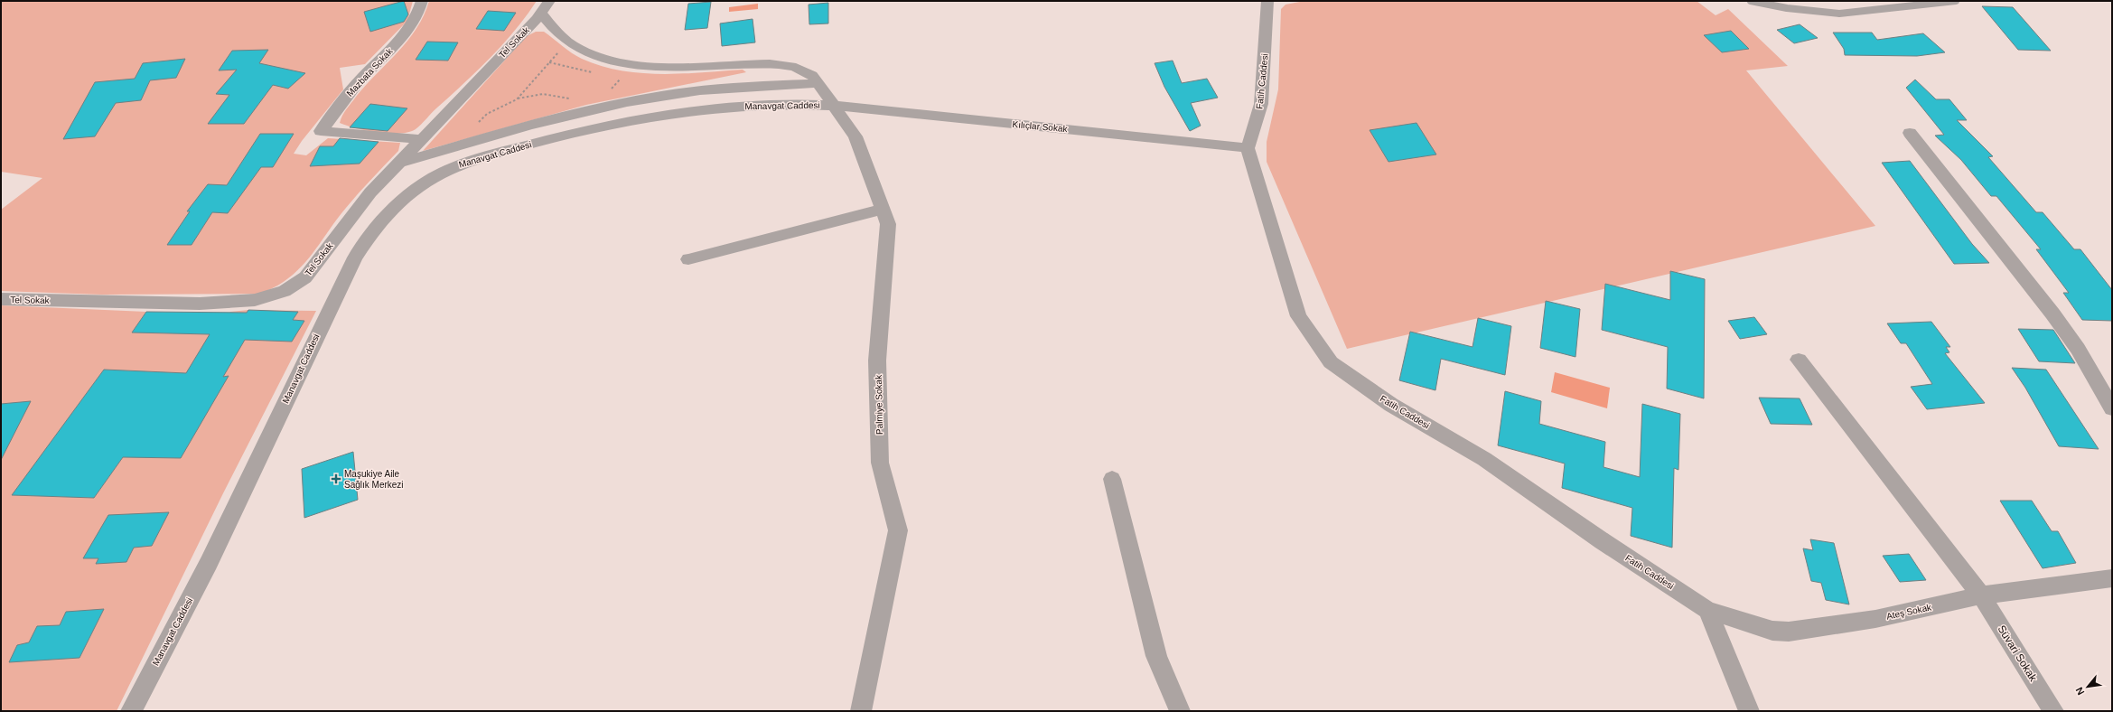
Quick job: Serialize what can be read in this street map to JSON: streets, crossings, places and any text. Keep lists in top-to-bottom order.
{
  "streets": {
    "street": [
      "Tel Sokak",
      "Mazbata Sokak",
      "Fatih Caddesi",
      "Manavgat Caddesi",
      "Kılıçlar Sokak",
      "Palmiye Sokak",
      "Ateş Sokak",
      "Süvari Sokak"
    ]
  },
  "crossings": [
    ["Tel Sokak", "Mazbata Sokak"],
    ["Tel Sokak", "Manavgat Caddesi"],
    ["Fatih Caddesi", "Kılıçlar Sokak"],
    ["Fatih Caddesi", "Ateş Sokak"],
    ["Manavgat Caddesi", "Kılıçlar Sokak"],
    ["Manavgat Caddesi", "Palmiye Sokak"],
    ["Kılıçlar Sokak", "Palmiye Sokak"],
    ["Ateş Sokak", "Süvari Sokak"]
  ],
  "places": {
    "health": ["Maşukiye Aile Sağlık Merkezi"]
  },
  "north": "bottom left"
}
